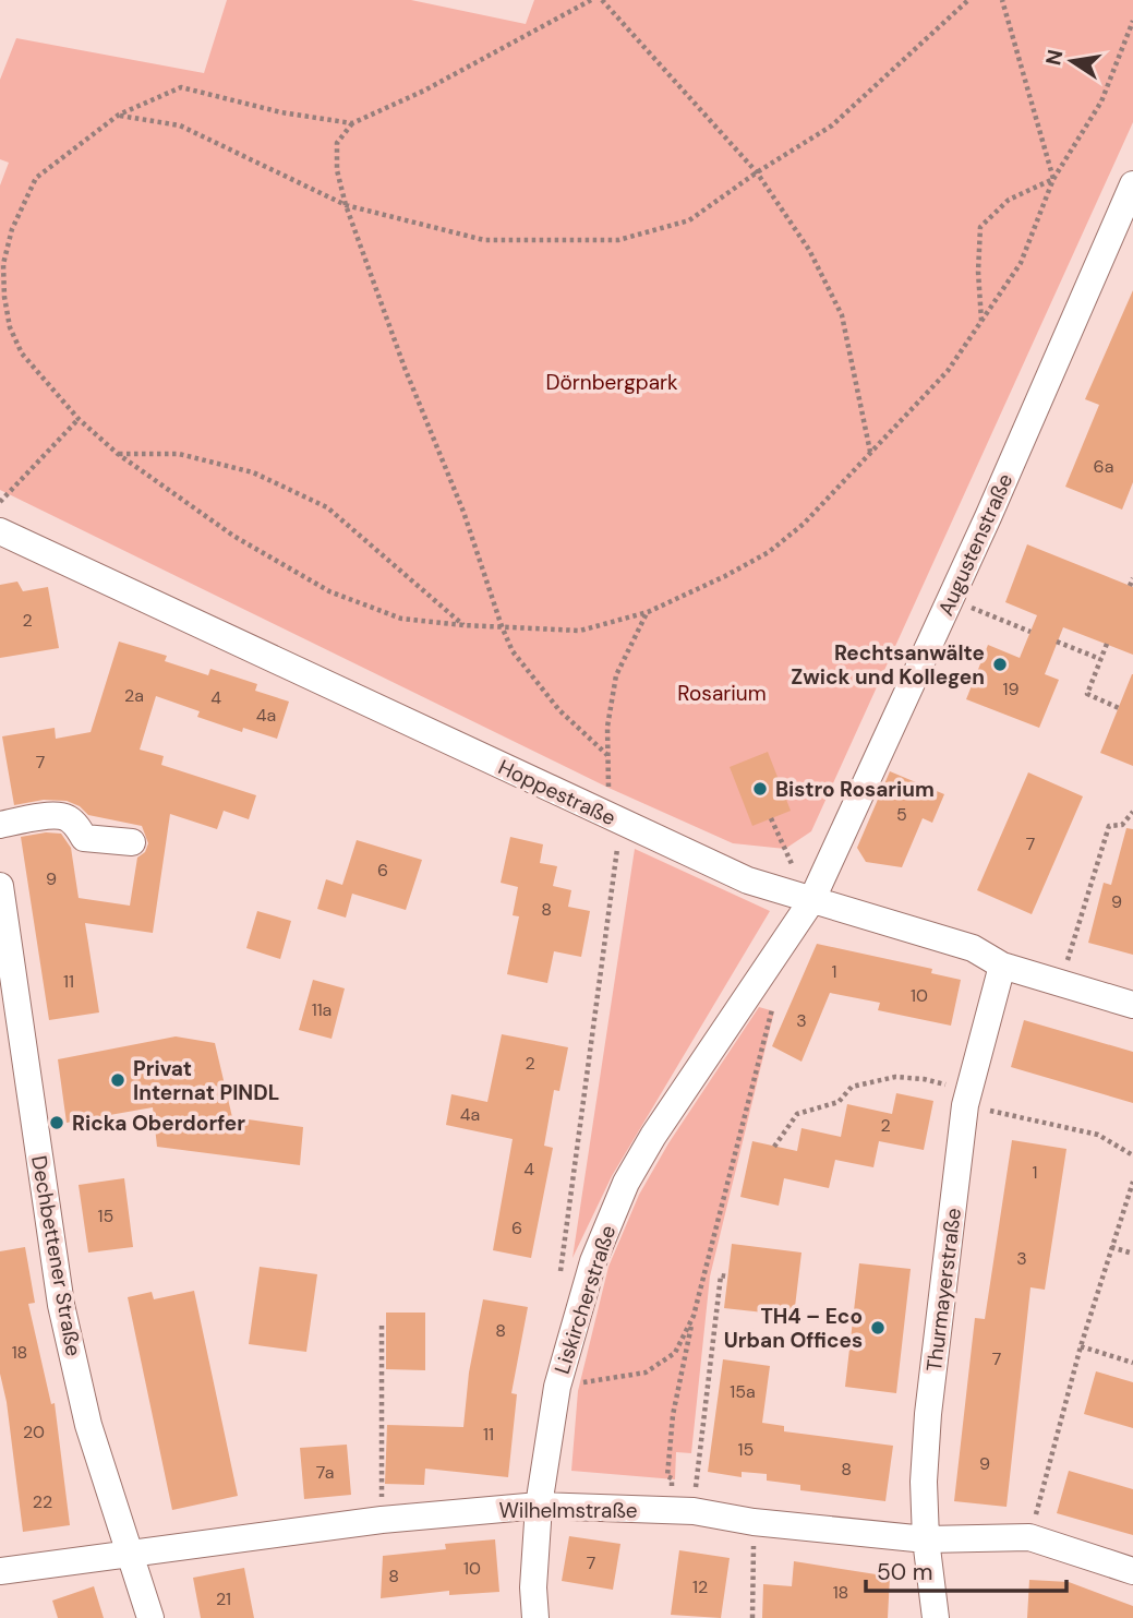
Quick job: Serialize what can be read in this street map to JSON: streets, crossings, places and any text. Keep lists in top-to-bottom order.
{
  "streets": {
    "street": [
      "Augustenstraße",
      "Hoppestraße",
      "Dechbettener Straße",
      "Thurmayerstraße",
      "Liskircherstraße",
      "Wilhelmstraße"
    ]
  },
  "crossings": [
    ["Augustenstraße", "Hoppestraße"],
    ["Augustenstraße", "Liskircherstraße"],
    ["Hoppestraße", "Thurmayerstraße"],
    ["Hoppestraße", "Liskircherstraße"],
    ["Dechbettener Straße", "Wilhelmstraße"],
    ["Thurmayerstraße", "Wilhelmstraße"],
    ["Liskircherstraße", "Wilhelmstraße"]
  ],
  "parks": ["Dörnbergpark", "Rosarium"],
  "places": [
    "Rechtsanwälte Zwick und Kollegen",
    "Bistro Rosarium",
    "Privat Internat PINDL",
    "Ricka Oberdorfer",
    "TH4 – Eco Urban Offices"
  ],
  "house_numbers": [
    "6a",
    "2",
    "19",
    "2a",
    "4",
    "4a",
    "7",
    "5",
    "7",
    "6",
    "9",
    "9",
    "8",
    "1",
    "11",
    "10",
    "11a",
    "3",
    "2",
    "4a",
    "2",
    "4",
    "1",
    "15",
    "6",
    "3",
    "8",
    "18",
    "7",
    "15a",
    "20",
    "11",
    "15",
    "9",
    "8",
    "7a",
    "22",
    "7",
    "10",
    "8",
    "12",
    "18",
    "21"
  ],
  "scale_bar": "50 m",
  "north": "left"
}
